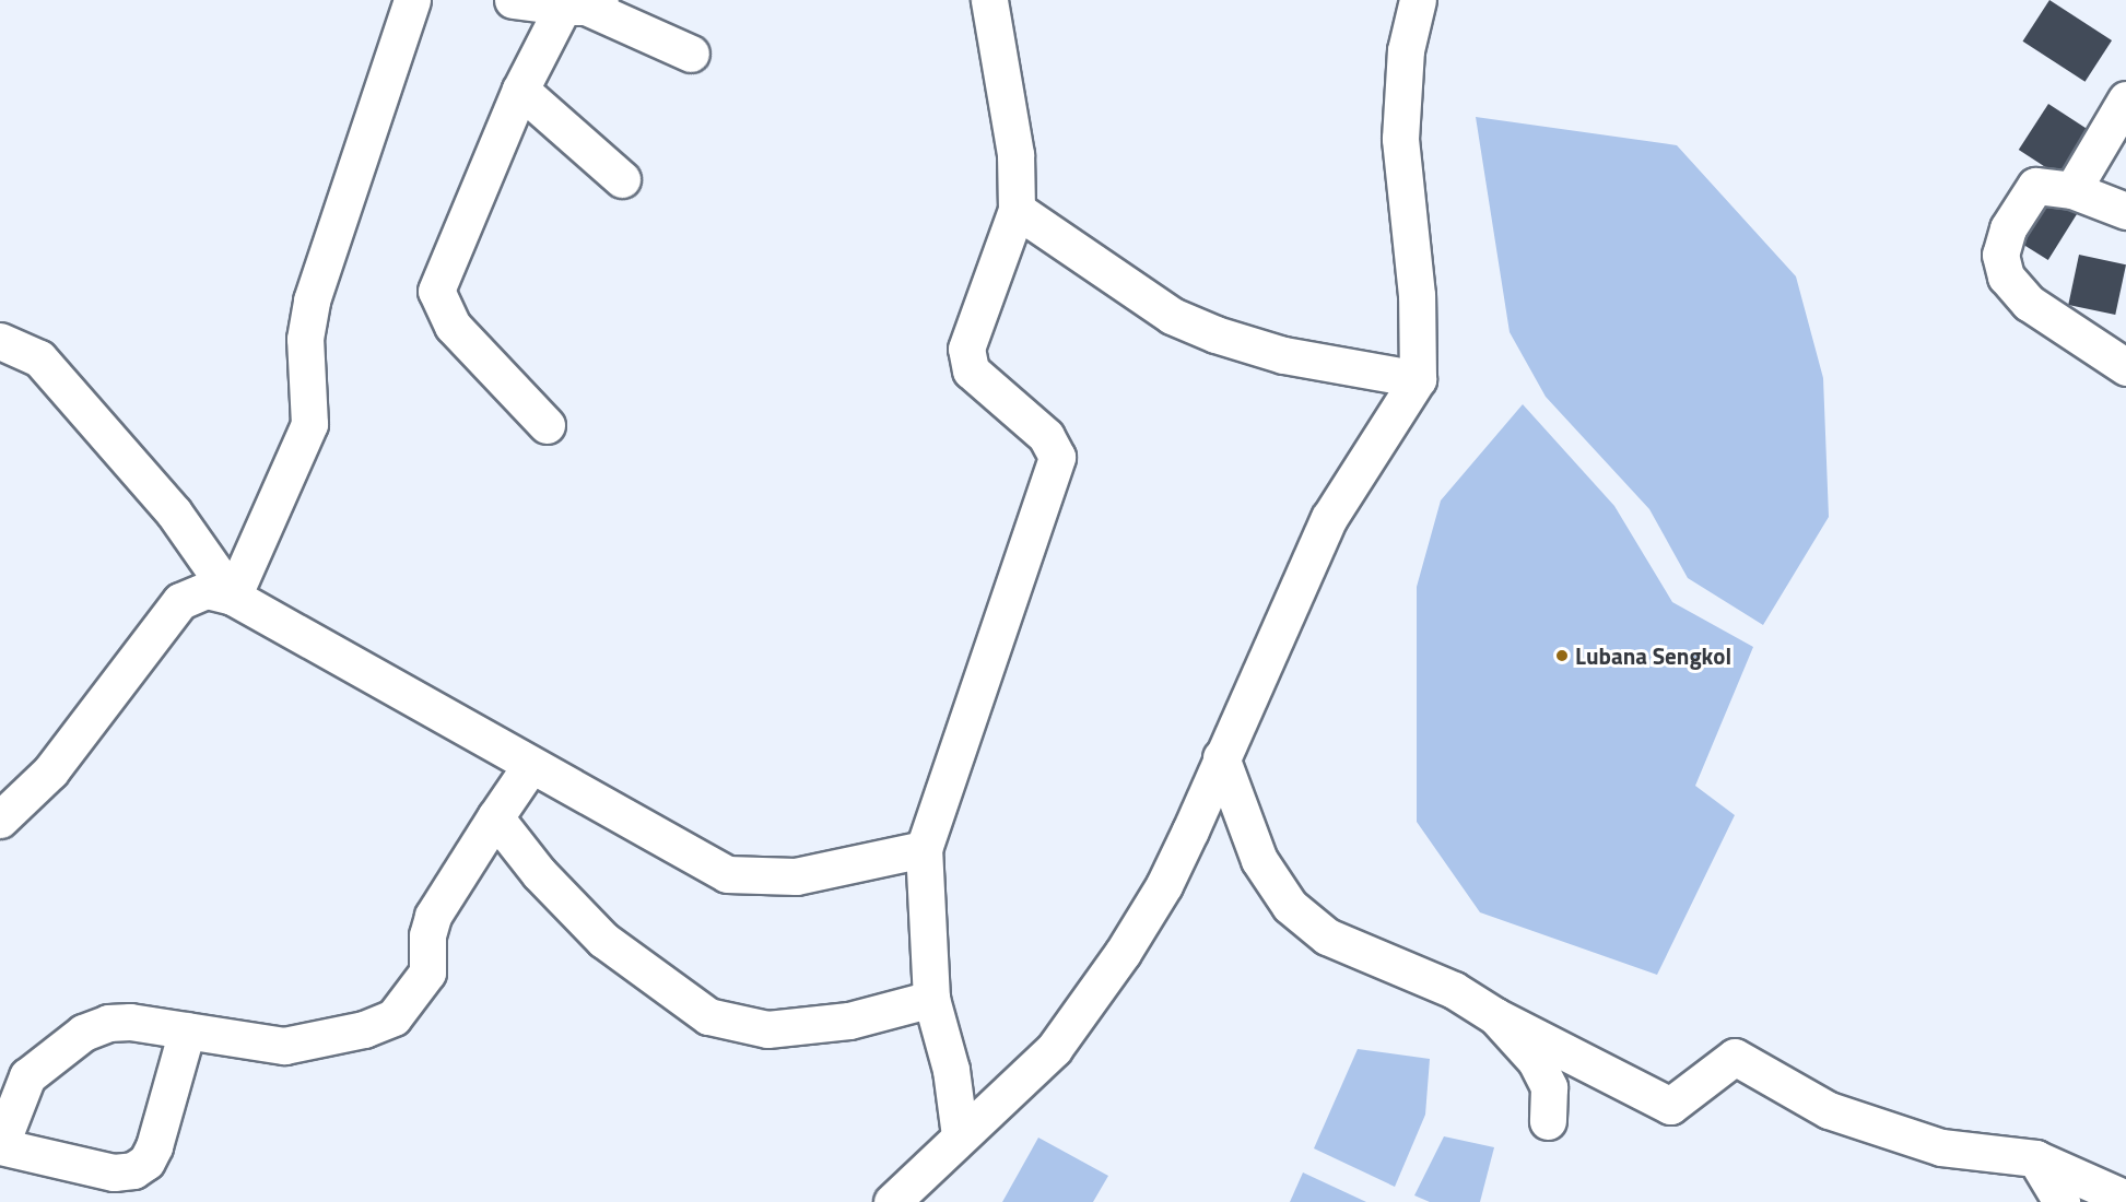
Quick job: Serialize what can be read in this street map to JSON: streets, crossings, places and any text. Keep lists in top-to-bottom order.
{
  "places": ["Lubana Sengkol"]
}
